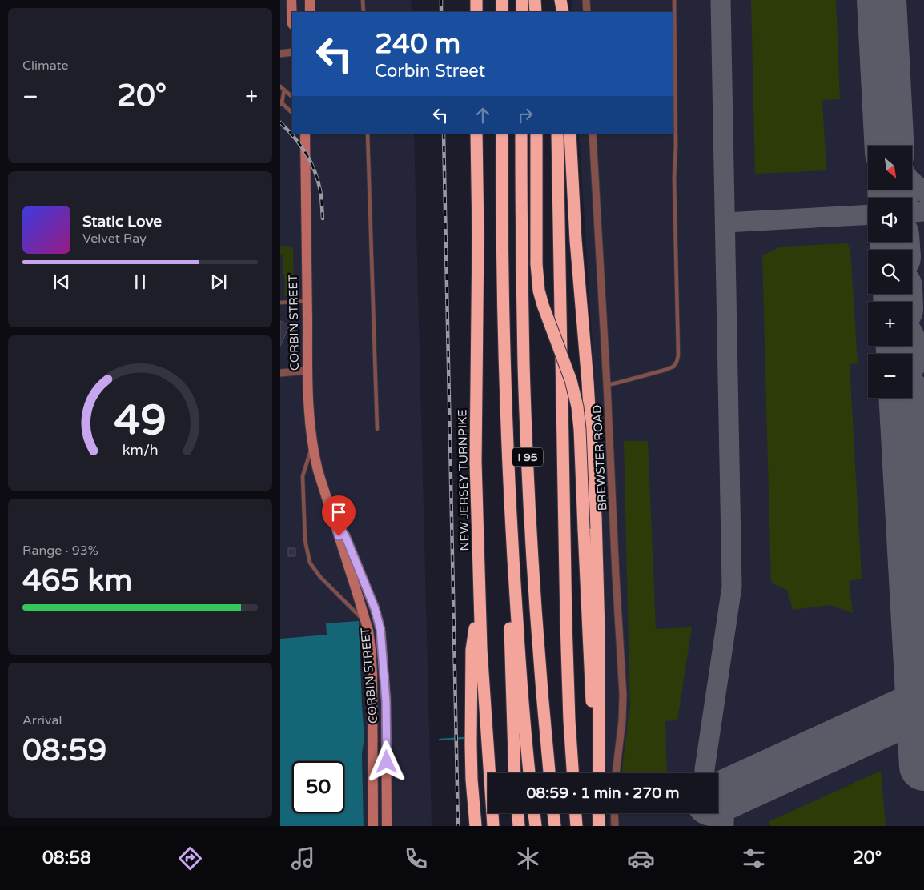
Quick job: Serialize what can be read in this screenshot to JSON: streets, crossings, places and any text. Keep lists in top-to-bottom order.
{
  "streets": {
    "highway": ["I 95", "NEW JERSEY TURNPIKE"],
    "main road": ["CORBIN STREET"],
    "street": ["BREWSTER ROAD"]
  },
  "north": "bottom right",
  "page": {
    "tile": [
      "Climate",
      ["Range · 93%", "465 km"],
      ["Arrival", "08:59"]
    ],
    "turn": ["240 m", "Corbin Street"],
    "heat": ["−", "20°", "+"],
    "map_buttons": ["+", "−"],
    "song": ["Static Love", "Velvet Ray"],
    "limit": "50",
    "trip": "08:59 · 1 min · 270 m",
    "tabs": ["08:58", "20°"],
    "gauge": ["49", "km/h"]
  }
}
